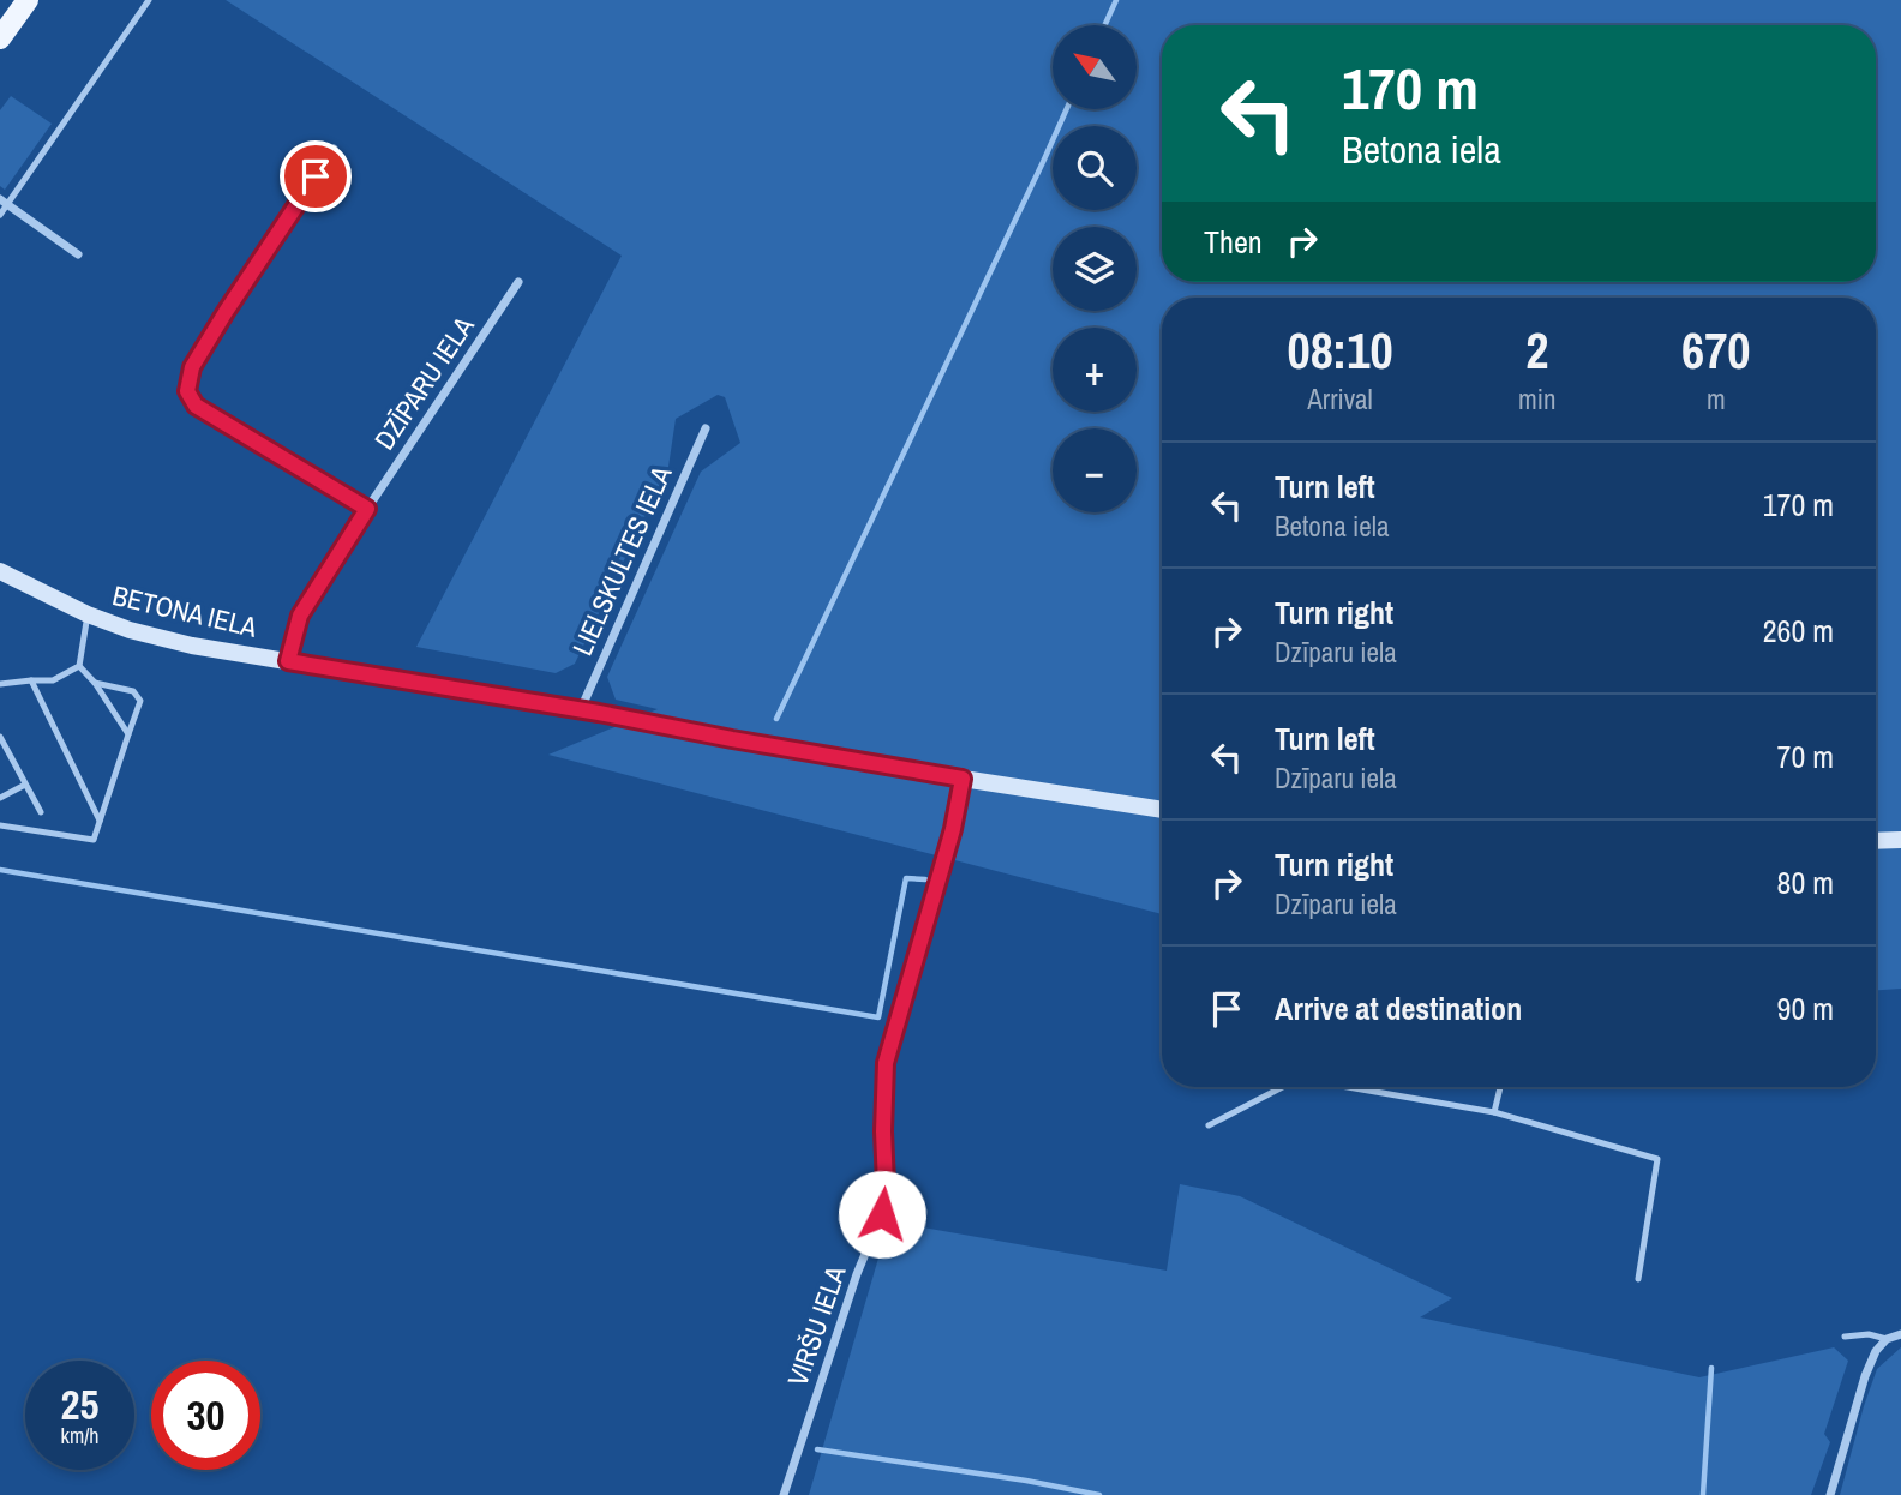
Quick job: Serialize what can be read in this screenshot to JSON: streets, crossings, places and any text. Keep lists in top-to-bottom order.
{
  "streets": {
    "main road": ["BETONA IELA"],
    "street": ["DZĪPARU IELA", "LIELSKULTES IELA", "VIRŠU IELA"]
  },
  "crossings": [
    ["DZĪPARU IELA", "BETONA IELA"],
    ["LIELSKULTES IELA", "BETONA IELA"],
    ["BETONA IELA", "VIRŠU IELA"]
  ],
  "north": "top left",
  "page": {
    "map_buttons": ["+", "−"],
    "turn": ["170 m", "Betona iela"],
    "then": "Then",
    "eta": [
      "08:10",
      "Arrival",
      "2",
      "min",
      "670",
      "m"
    ],
    "list": [
      {
        "name": "Turn left",
        "note": "Betona iela",
        "value": "170 m"
      },
      {
        "name": "Turn right",
        "note": "Dzīparu iela",
        "value": "260 m"
      },
      {
        "name": "Turn left",
        "note": "Dzīparu iela",
        "value": "70 m"
      },
      {
        "name": "Turn right",
        "note": "Dzīparu iela",
        "value": "80 m"
      },
      {
        "name": "Arrive at destination",
        "value": "90 m"
      }
    ],
    "speed": "25 km/h",
    "limit": "30"
  }
}
